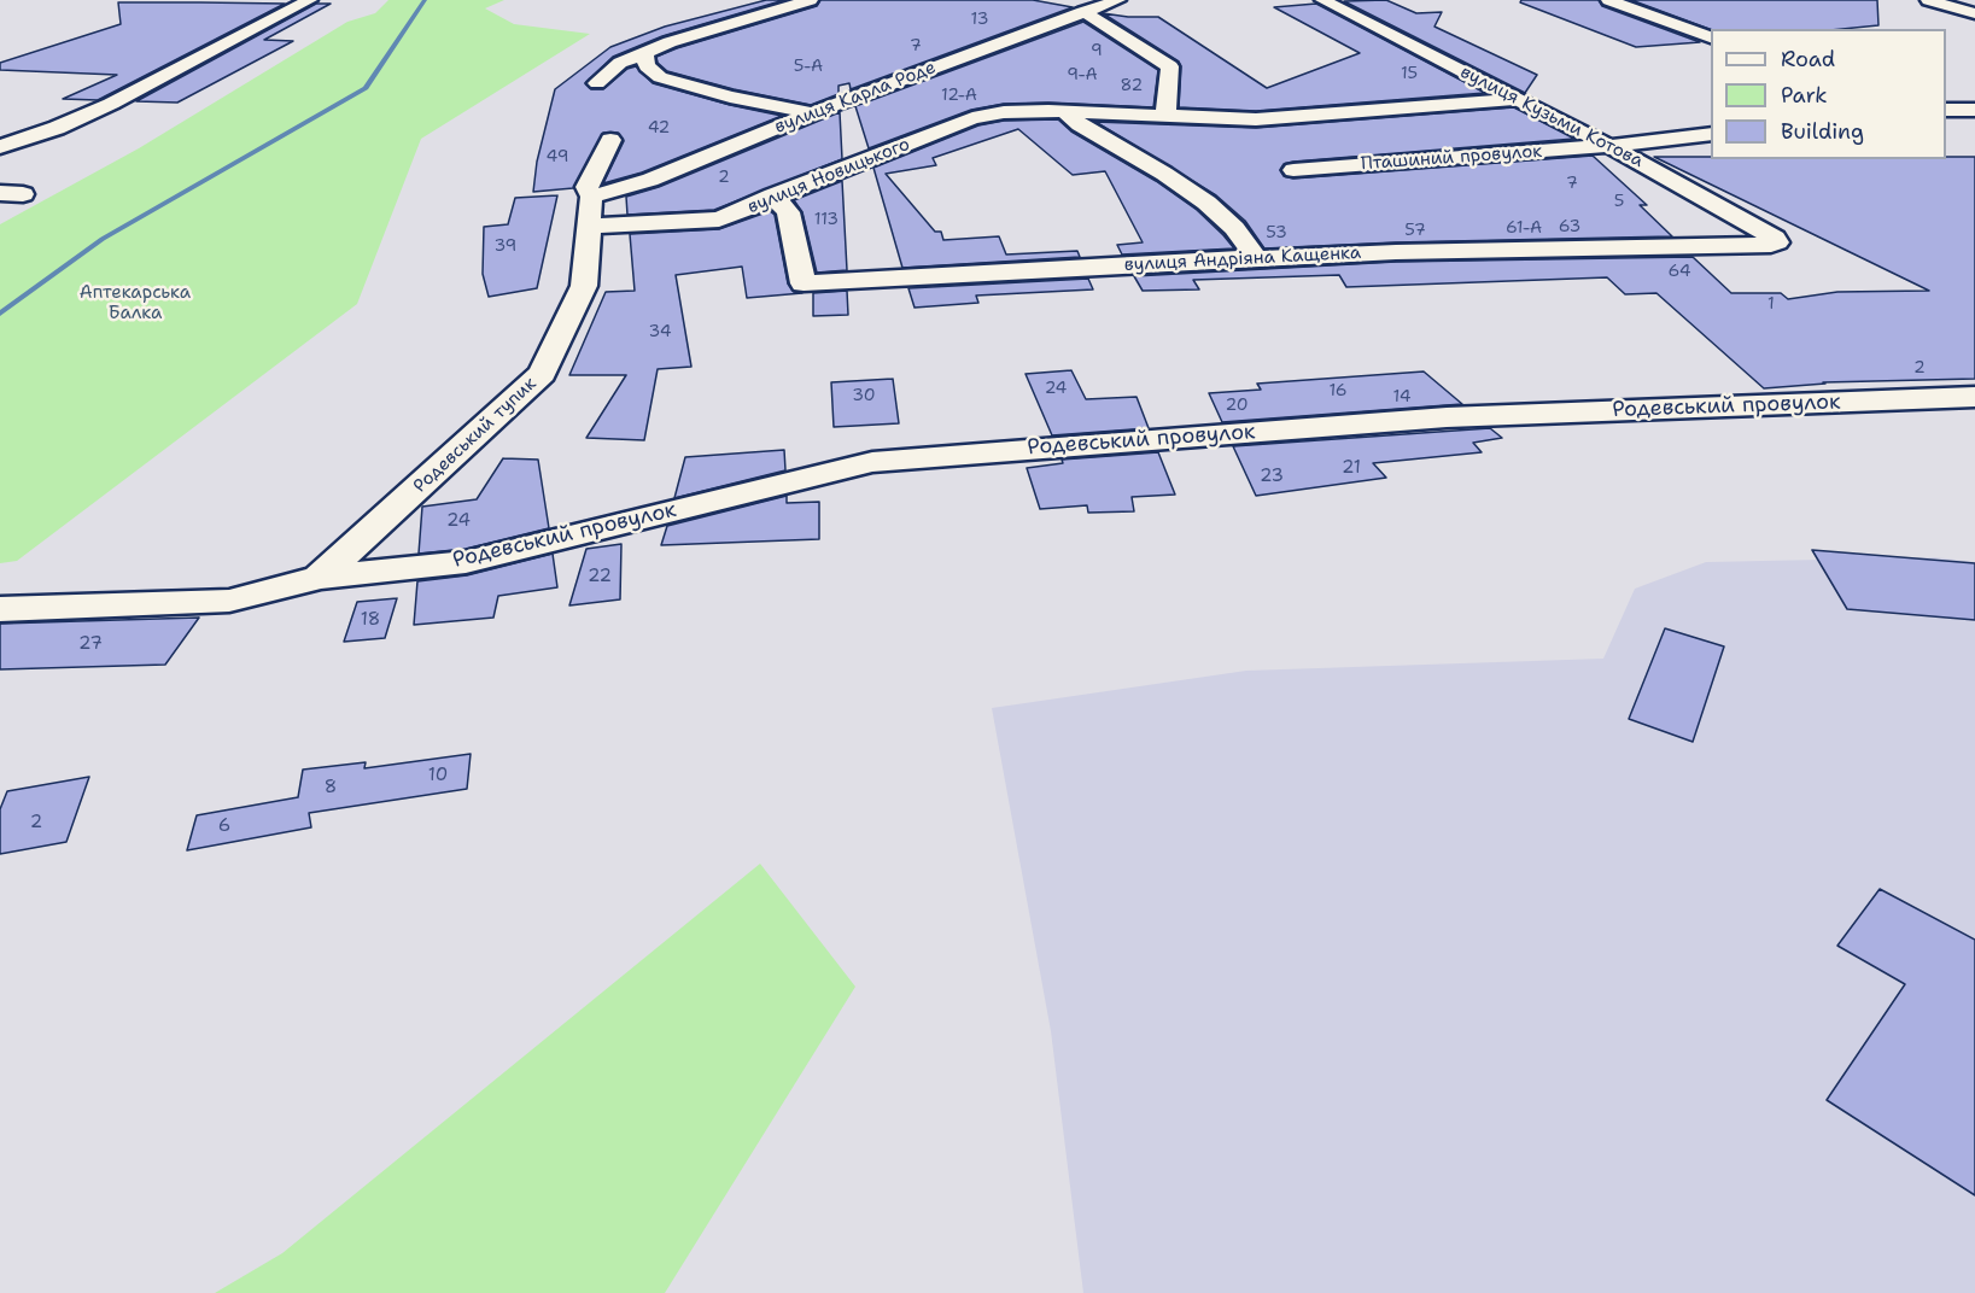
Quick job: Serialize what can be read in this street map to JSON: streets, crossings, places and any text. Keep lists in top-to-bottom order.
{
  "streets": {
    "street": [
      "вулиця Карла Роде",
      "вулиця Кузьми Котова",
      "Пташиний провулок",
      "вулиця Новицького",
      "вулиця Андріяна Кащенка",
      "Родевський провулок",
      "Родевський тупик"
    ]
  },
  "crossings": [
    ["вулиця Карла Роде", "Родевський тупик"],
    ["вулиця Кузьми Котова", "Пташиний провулок"],
    ["вулиця Кузьми Котова", "вулиця Новицького"],
    ["вулиця Кузьми Котова", "вулиця Андріяна Кащенка"],
    ["вулиця Новицького", "вулиця Андріяна Кащенка"],
    ["вулиця Новицького", "Родевський тупик"],
    ["Родевський провулок", "Родевський тупик"]
  ],
  "parks": ["Аптекарська Балка"],
  "house_numbers": [
    "13",
    "7",
    "9",
    "5-А",
    "15",
    "9-А",
    "82",
    "12-А",
    "42",
    "49",
    "2",
    "7",
    "5",
    "113",
    "63",
    "61-А",
    "57",
    "53",
    "39",
    "64",
    "1",
    "34",
    "2",
    "24",
    "16",
    "30",
    "14",
    "20",
    "21",
    "23",
    "24",
    "22",
    "18",
    "27",
    "10",
    "8",
    "2",
    "6"
  ],
  "legend": ["Road", "Park", "Building"]
}
